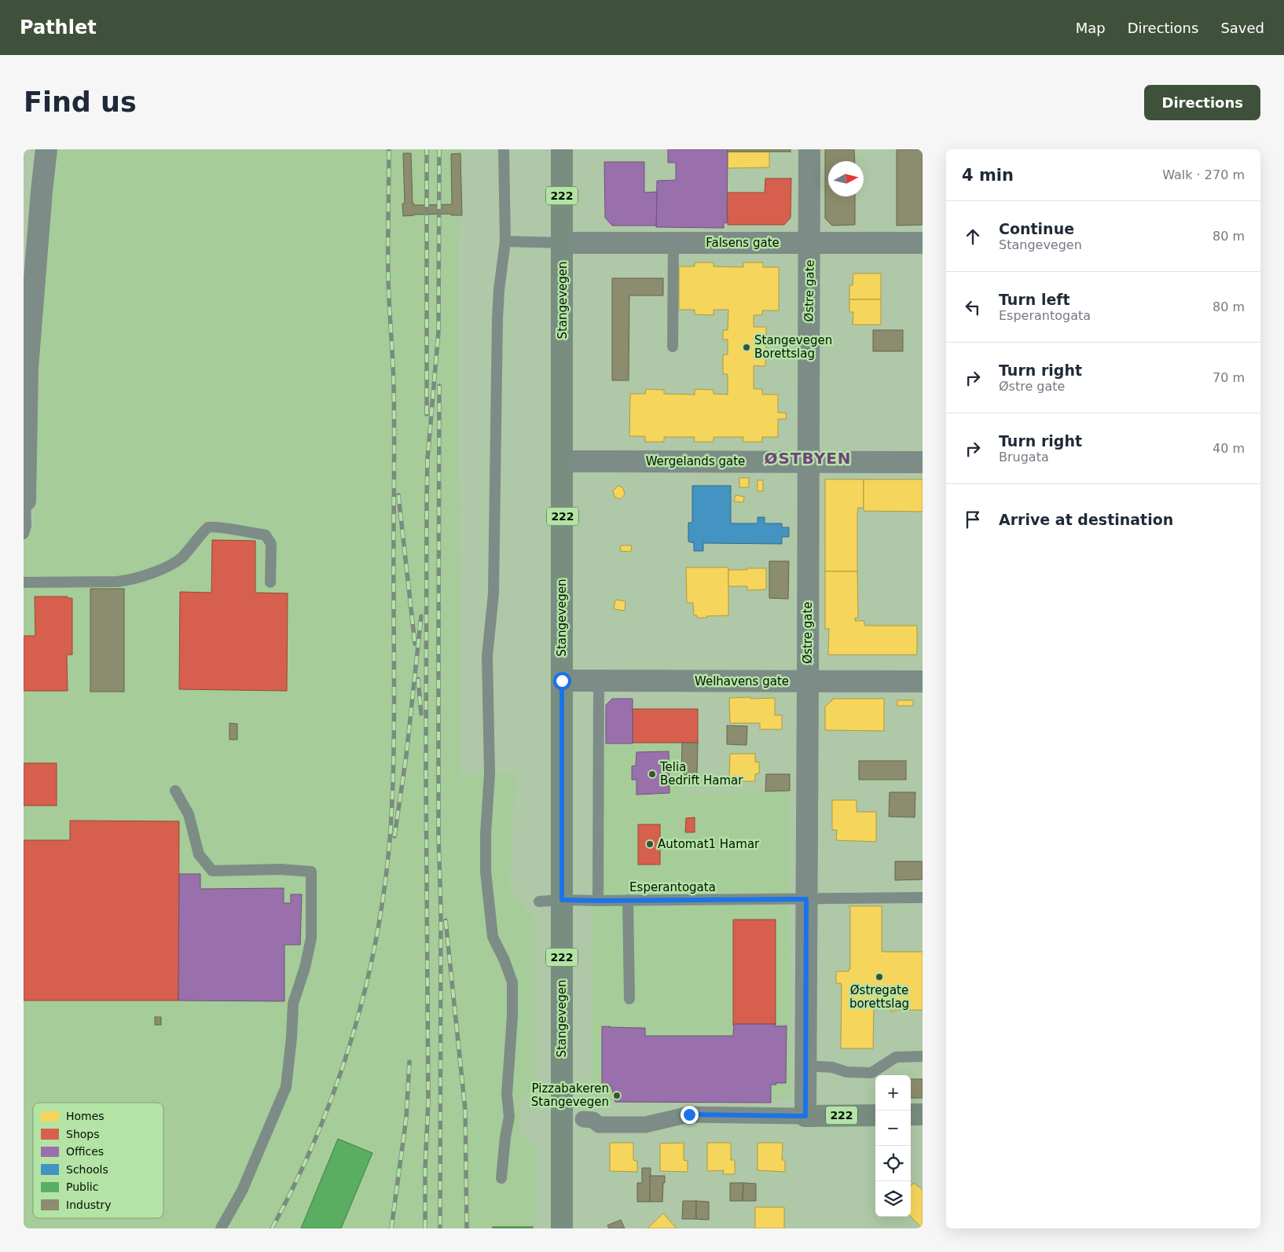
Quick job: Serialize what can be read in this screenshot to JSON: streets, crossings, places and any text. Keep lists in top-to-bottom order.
{
  "streets": {
    "main road": ["222", "Stangevegen"],
    "street": [
      "Falsens gate",
      "Østre gate",
      "Wergelands gate",
      "Welhavens gate"
    ],
    "lane": ["Esperantogata"]
  },
  "crossings": [
    ["222", "Østre gate"],
    ["Falsens gate", "Østre gate"],
    ["Falsens gate", "Stangevegen"],
    ["Østre gate", "Wergelands gate"],
    ["Østre gate", "Welhavens gate"],
    ["Østre gate", "Esperantogata"],
    ["Stangevegen", "Wergelands gate"],
    ["Stangevegen", "Welhavens gate"],
    ["Stangevegen", "Esperantogata"]
  ],
  "districts": ["ØSTBYEN"],
  "places": [
    "Stangevegen Borettslag",
    "Telia Bedrift Hamar",
    "Automat1 Hamar",
    "Østregate borettslag",
    "Pizzabakeren Stangevegen"
  ],
  "legend": [
    "Homes",
    "Shops",
    "Offices",
    "Schools",
    "Public",
    "Industry"
  ],
  "north": "right",
  "page": {
    "header": "Pathlet",
    "nav": ["Map", "Directions", "Saved"],
    "buttons": "Directions",
    "title": "Find us",
    "heading": ["4 min", "Walk · 270 m"],
    "list": [
      ["Continue", "Stangevegen", "80 m"],
      ["Turn left", "Esperantogata", "80 m"],
      ["Turn right", "Østre gate", "70 m"],
      ["Turn right", "Brugata", "40 m"],
      "Arrive at destination"
    ],
    "map_buttons": ["+", "−"]
  }
}
